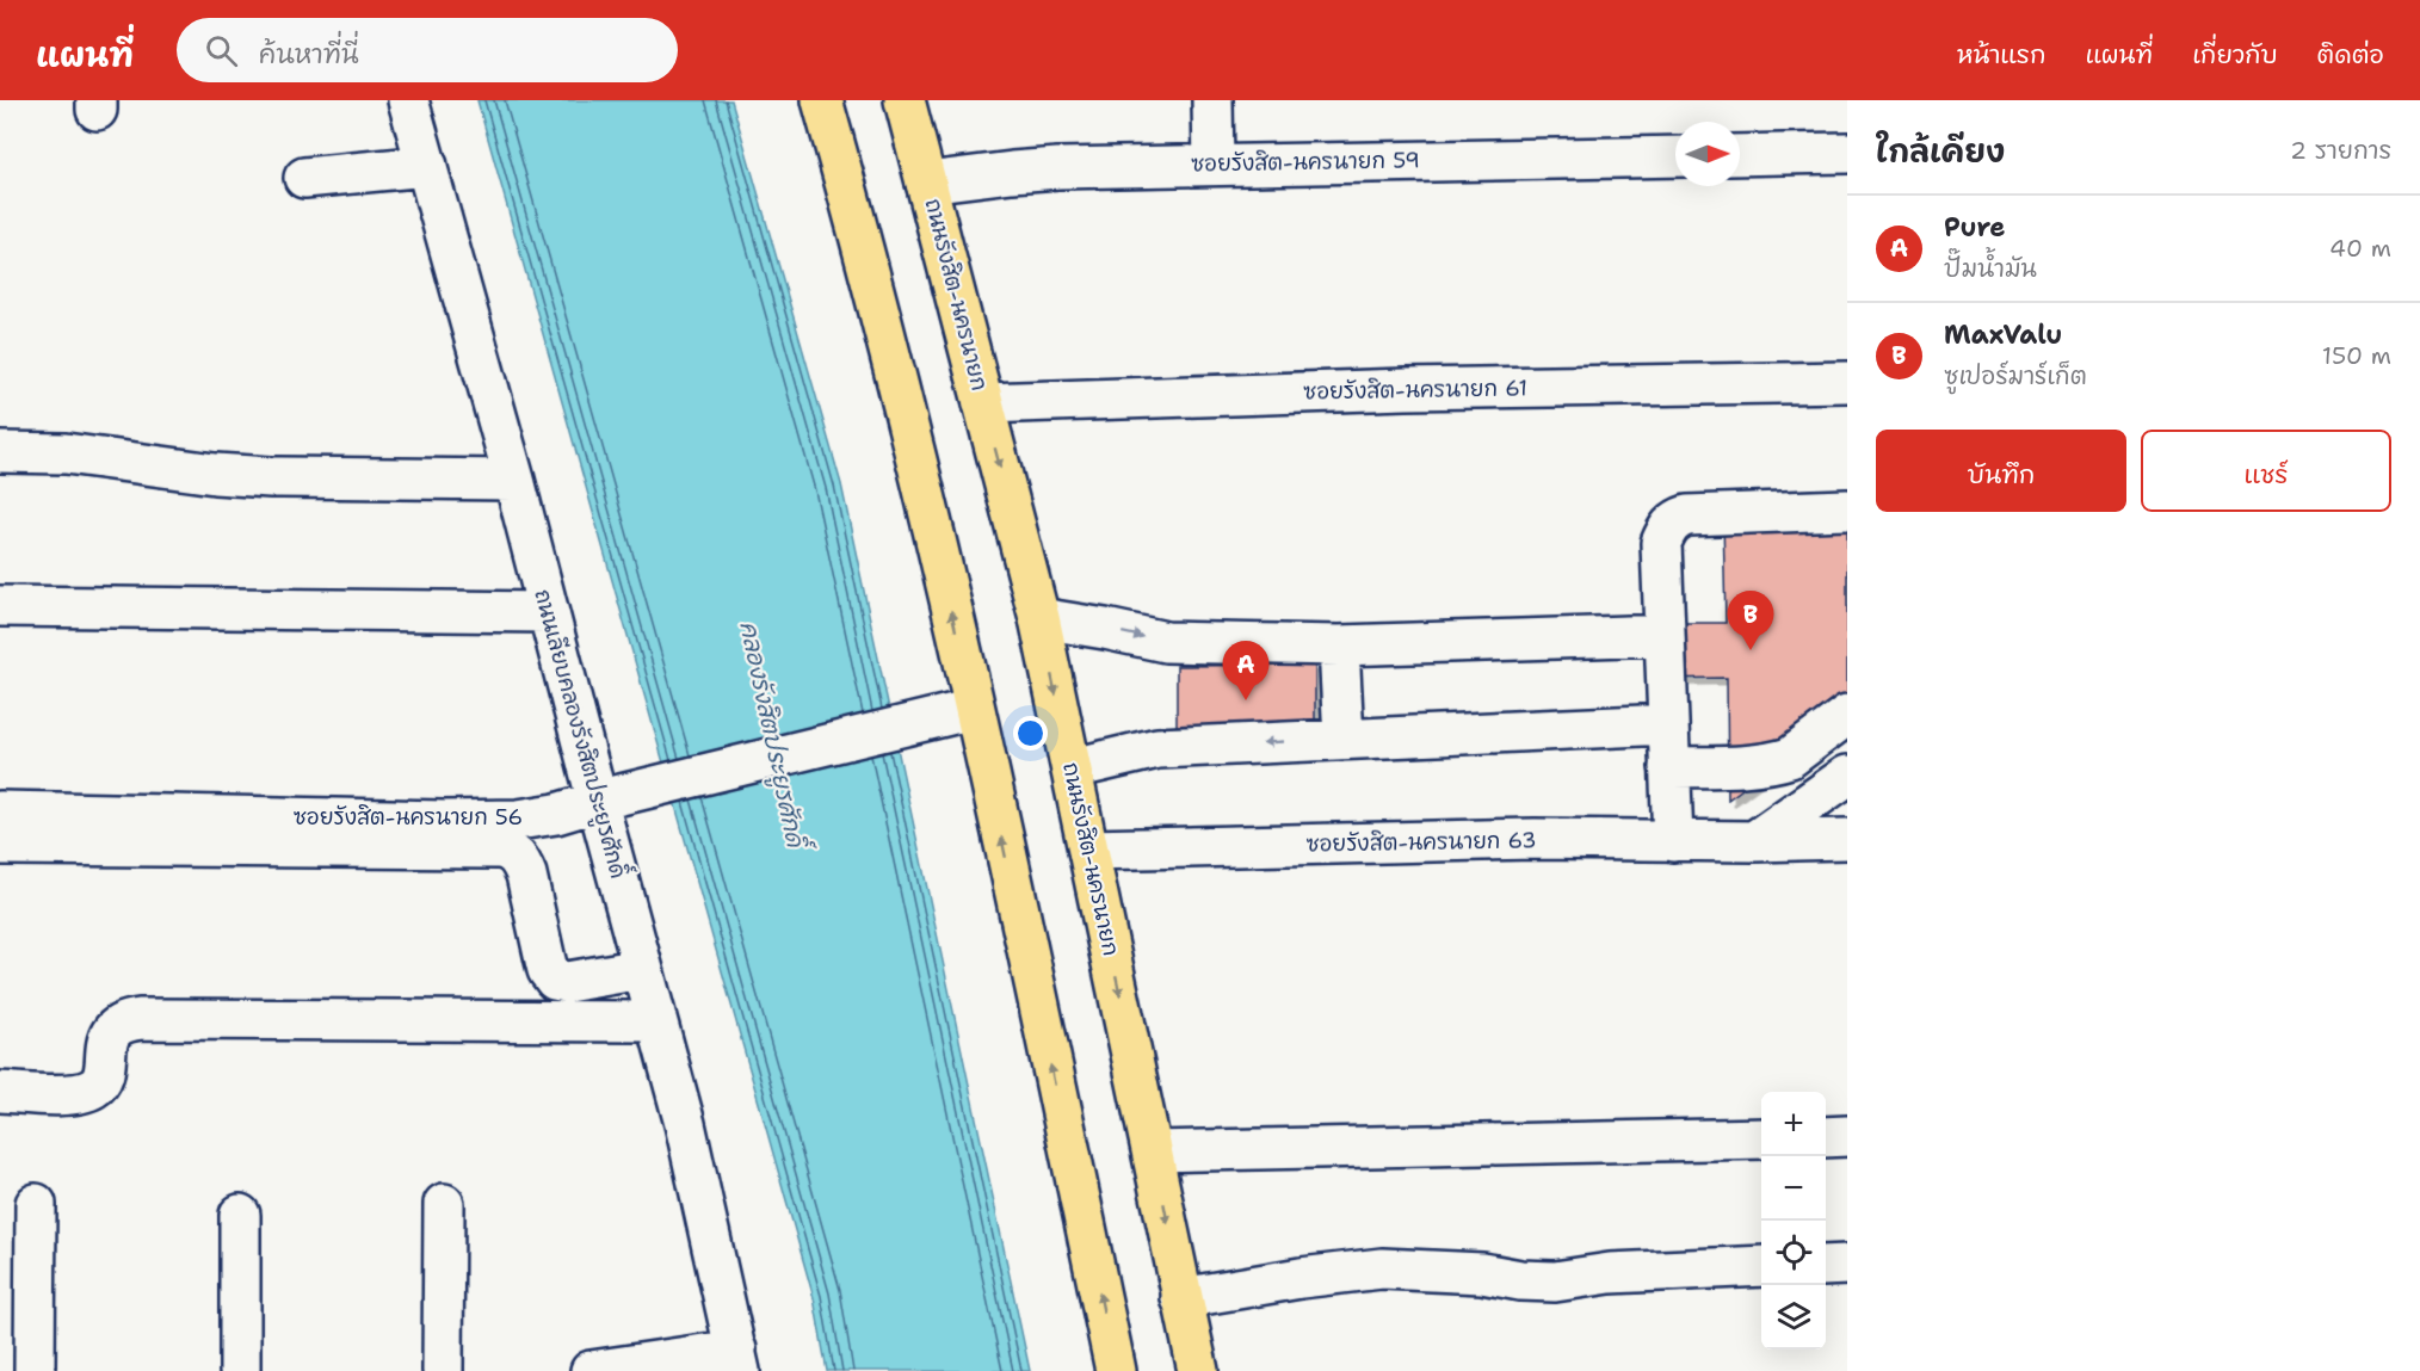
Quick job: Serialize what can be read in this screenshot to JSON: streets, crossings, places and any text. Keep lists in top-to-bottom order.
{
  "streets": {
    "main road": ["ถนนรังสิต-นครนายก"],
    "street": [
      "ซอยรังสิต-นครนายก 59",
      "ซอยรังสิต-นครนายก 61",
      "ถนนเลียบคลองรังสิตประยูรศักดิ์",
      "ซอยรังสิต-นครนายก 56",
      "ซอยรังสิต-นครนายก 63"
    ]
  },
  "crossings": [
    ["ซอยรังสิต-นครนายก 59", "ถนนรังสิต-นครนายก"],
    ["ถนนรังสิต-นครนายก", "ซอยรังสิต-นครนายก 61"],
    ["ถนนรังสิต-นครนายก", "ซอยรังสิต-นครนายก 63"],
    ["ถนนเลียบคลองรังสิตประยูรศักดิ์", "ซอยรังสิต-นครนายก 56"]
  ],
  "water": ["คลองรังสิตประยูรศักดิ์"],
  "north": "right",
  "page": {
    "header": "แผนที่",
    "search": "ค้นหาที่นี่",
    "nav": [
      "หน้าแรก",
      "แผนที่",
      "เกี่ยวกับ",
      "ติดต่อ"
    ],
    "heading": ["ใกล้เคียง", "2 รายการ"],
    "list": [
      {
        "mark": "A",
        "name": "Pure",
        "note": "ปั๊มน้ำมัน",
        "value": "40 m"
      },
      {
        "mark": "B",
        "name": "MaxValu",
        "note": "ซูเปอร์มาร์เก็ต",
        "value": "150 m"
      }
    ],
    "buttons": ["บันทึก", "แชร์"],
    "pins": ["B", "A"],
    "map_buttons": ["+", "−"]
  }
}
